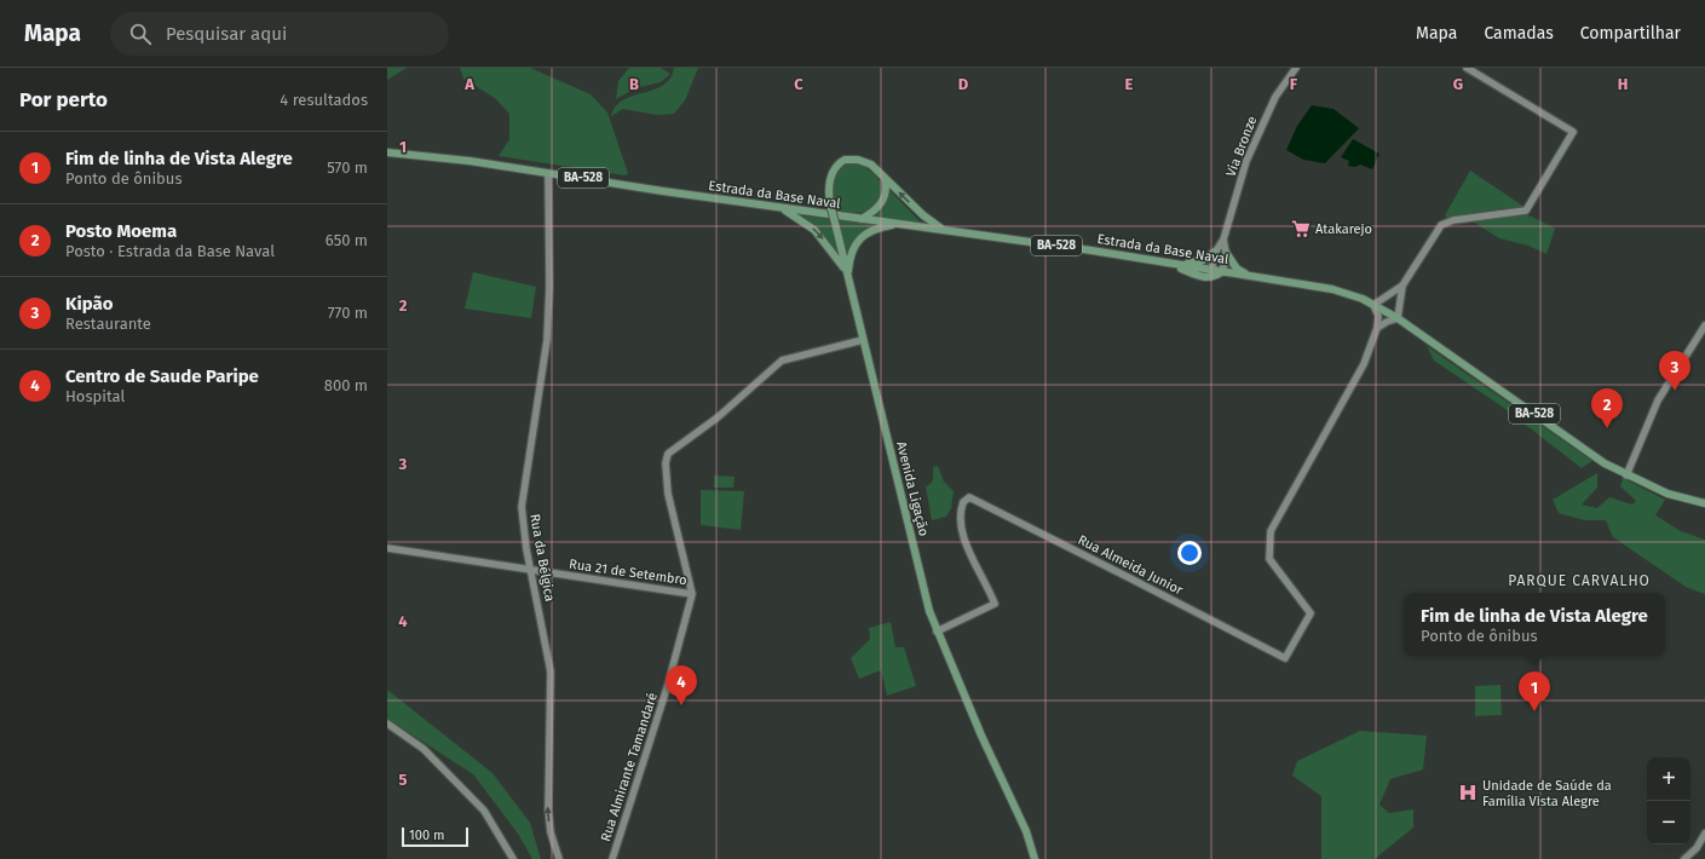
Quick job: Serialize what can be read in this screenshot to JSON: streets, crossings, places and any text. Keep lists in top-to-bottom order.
{
  "streets": {
    "main road": [
      "Via Bronze",
      "BA-528",
      "Estrada da Base Naval",
      "Avenida Ligação",
      "Rua da Bélgica",
      "Rua Almeida Junior",
      "Rua 21 de Setembro",
      "Rua Almirante Tamandaré"
    ]
  },
  "crossings": [
    ["Via Bronze", "Estrada da Base Naval"],
    ["Estrada da Base Naval", "Avenida Ligação"],
    ["Estrada da Base Naval", "Rua da Bélgica"],
    ["Avenida Ligação", "Rua Almeida Junior"],
    ["Avenida Ligação", "Rua Almirante Tamandaré"],
    ["Rua da Bélgica", "Rua 21 de Setembro"],
    ["Rua 21 de Setembro", "Rua Almirante Tamandaré"]
  ],
  "one_way": ["Rua da Bélgica"],
  "districts": ["PARQUE CARVALHO"],
  "places": {
    "supermarket": ["Atakarejo"],
    "hospital": ["Unidade de Saúde da Família Vista Alegre"]
  },
  "scale_bar": "100 m",
  "page": {
    "header": "Mapa",
    "search": "Pesquisar aqui",
    "nav": ["Mapa", "Camadas", "Compartilhar"],
    "heading": ["Por perto", "4 resultados"],
    "list": [
      {
        "mark": "1",
        "name": "Fim de linha de Vista Alegre",
        "note": "Ponto de ônibus",
        "value": "570 m"
      },
      {
        "mark": "2",
        "name": "Posto Moema",
        "note": "Posto · Estrada da Base Naval",
        "value": "650 m"
      },
      {
        "mark": "3",
        "name": "Kipão",
        "note": "Restaurante",
        "value": "770 m"
      },
      {
        "mark": "4",
        "name": "Centro de Saude Paripe",
        "note": "Hospital",
        "value": "800 m"
      }
    ],
    "pins": [
      "3",
      "2",
      "4",
      "1"
    ],
    "popup": ["Fim de linha de Vista Alegre", "Ponto de ônibus"],
    "map_buttons": ["+", "−"],
    "scale": "100 m"
  },
  "grid": {
    "columns": [
      "A",
      "B",
      "C",
      "D",
      "E",
      "F",
      "G",
      "H"
    ],
    "rows": [
      "1",
      "2",
      "3",
      "4",
      "5"
    ]
  }
}
